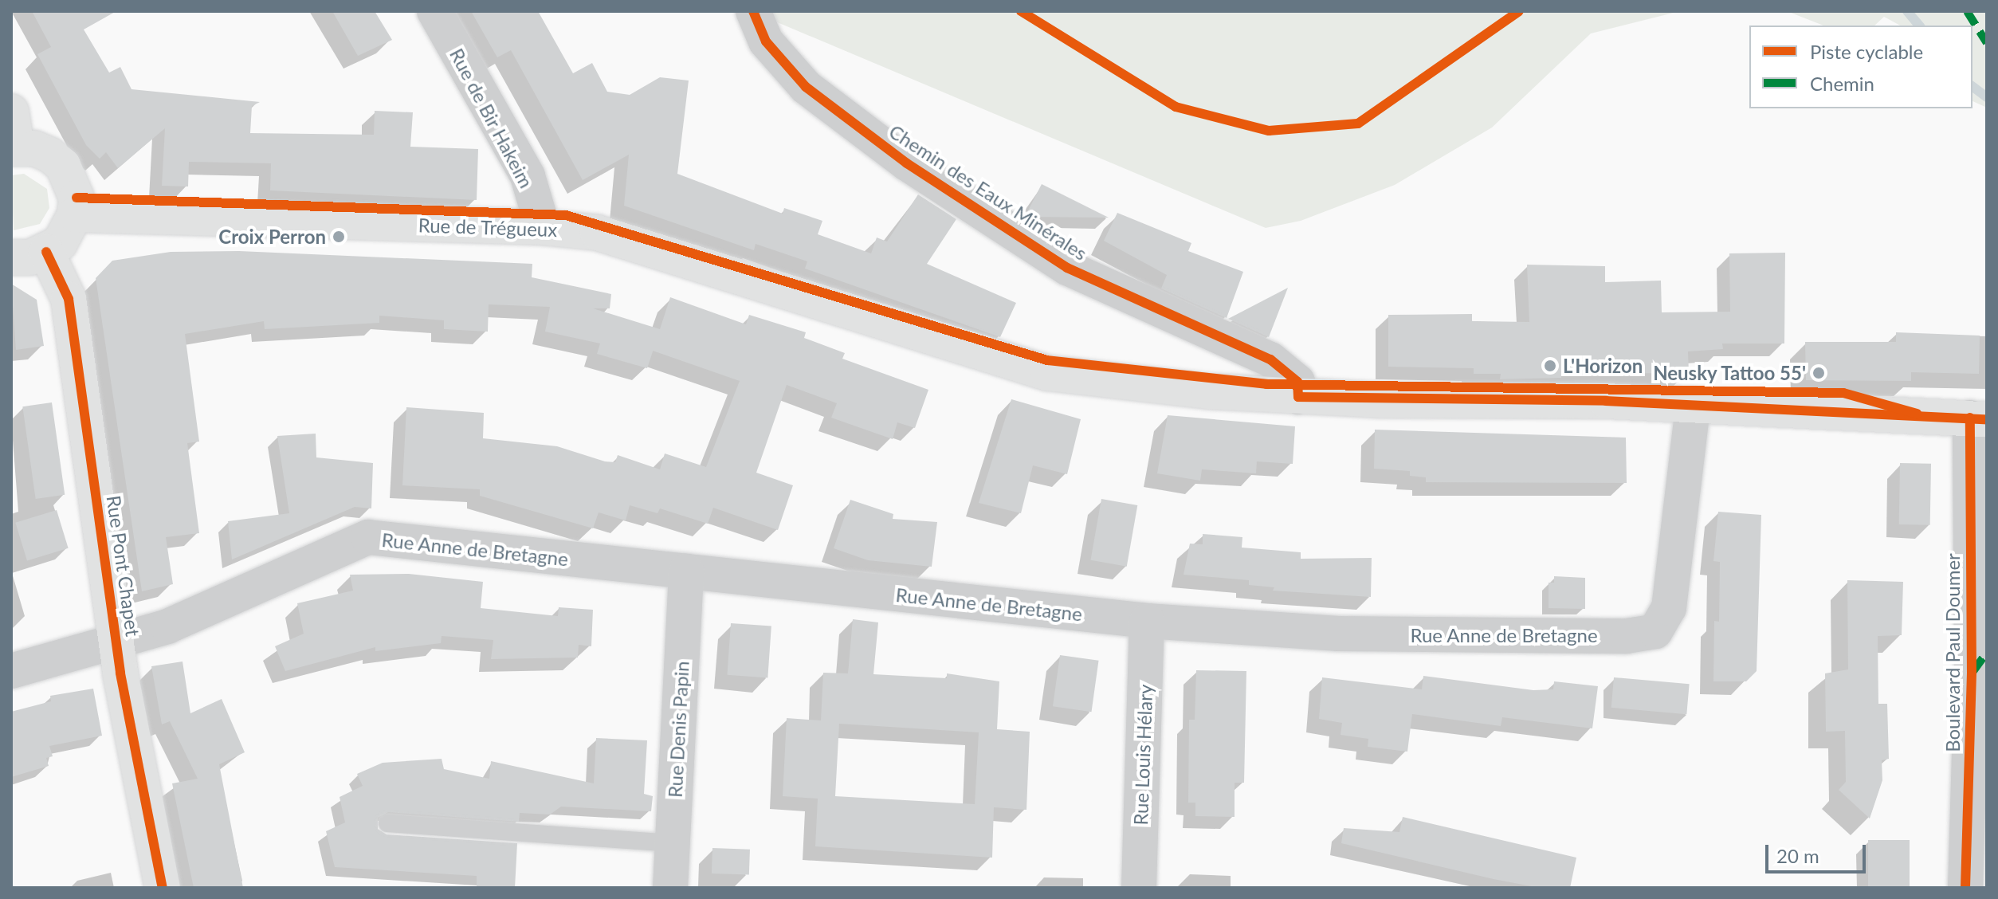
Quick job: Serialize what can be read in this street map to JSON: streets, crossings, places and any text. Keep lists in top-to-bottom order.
{
  "streets": {
    "main road": ["Rue de Trégueux", "Rue Pont Chapet"],
    "street": [
      "Rue de Bir Hakeim",
      "Chemin des Eaux Minérales",
      "Rue Anne de Bretagne",
      "Boulevard Paul Doumer",
      "Rue Denis Papin",
      "Rue Louis Hélary"
    ]
  },
  "crossings": [
    ["Rue de Bir Hakeim", "Rue de Trégueux"],
    ["Chemin des Eaux Minérales", "Rue de Trégueux"],
    ["Rue de Trégueux", "Rue Anne de Bretagne"],
    ["Rue de Trégueux", "Boulevard Paul Doumer"],
    ["Rue Anne de Bretagne", "Rue Pont Chapet"],
    ["Rue Anne de Bretagne", "Rue Denis Papin"],
    ["Rue Anne de Bretagne", "Rue Louis Hélary"]
  ],
  "places": ["Croix Perron", "L'Horizon", "Neusky Tattoo 55'"],
  "legend": ["Piste cyclable", "Chemin"],
  "scale_bar": "20 m"
}
